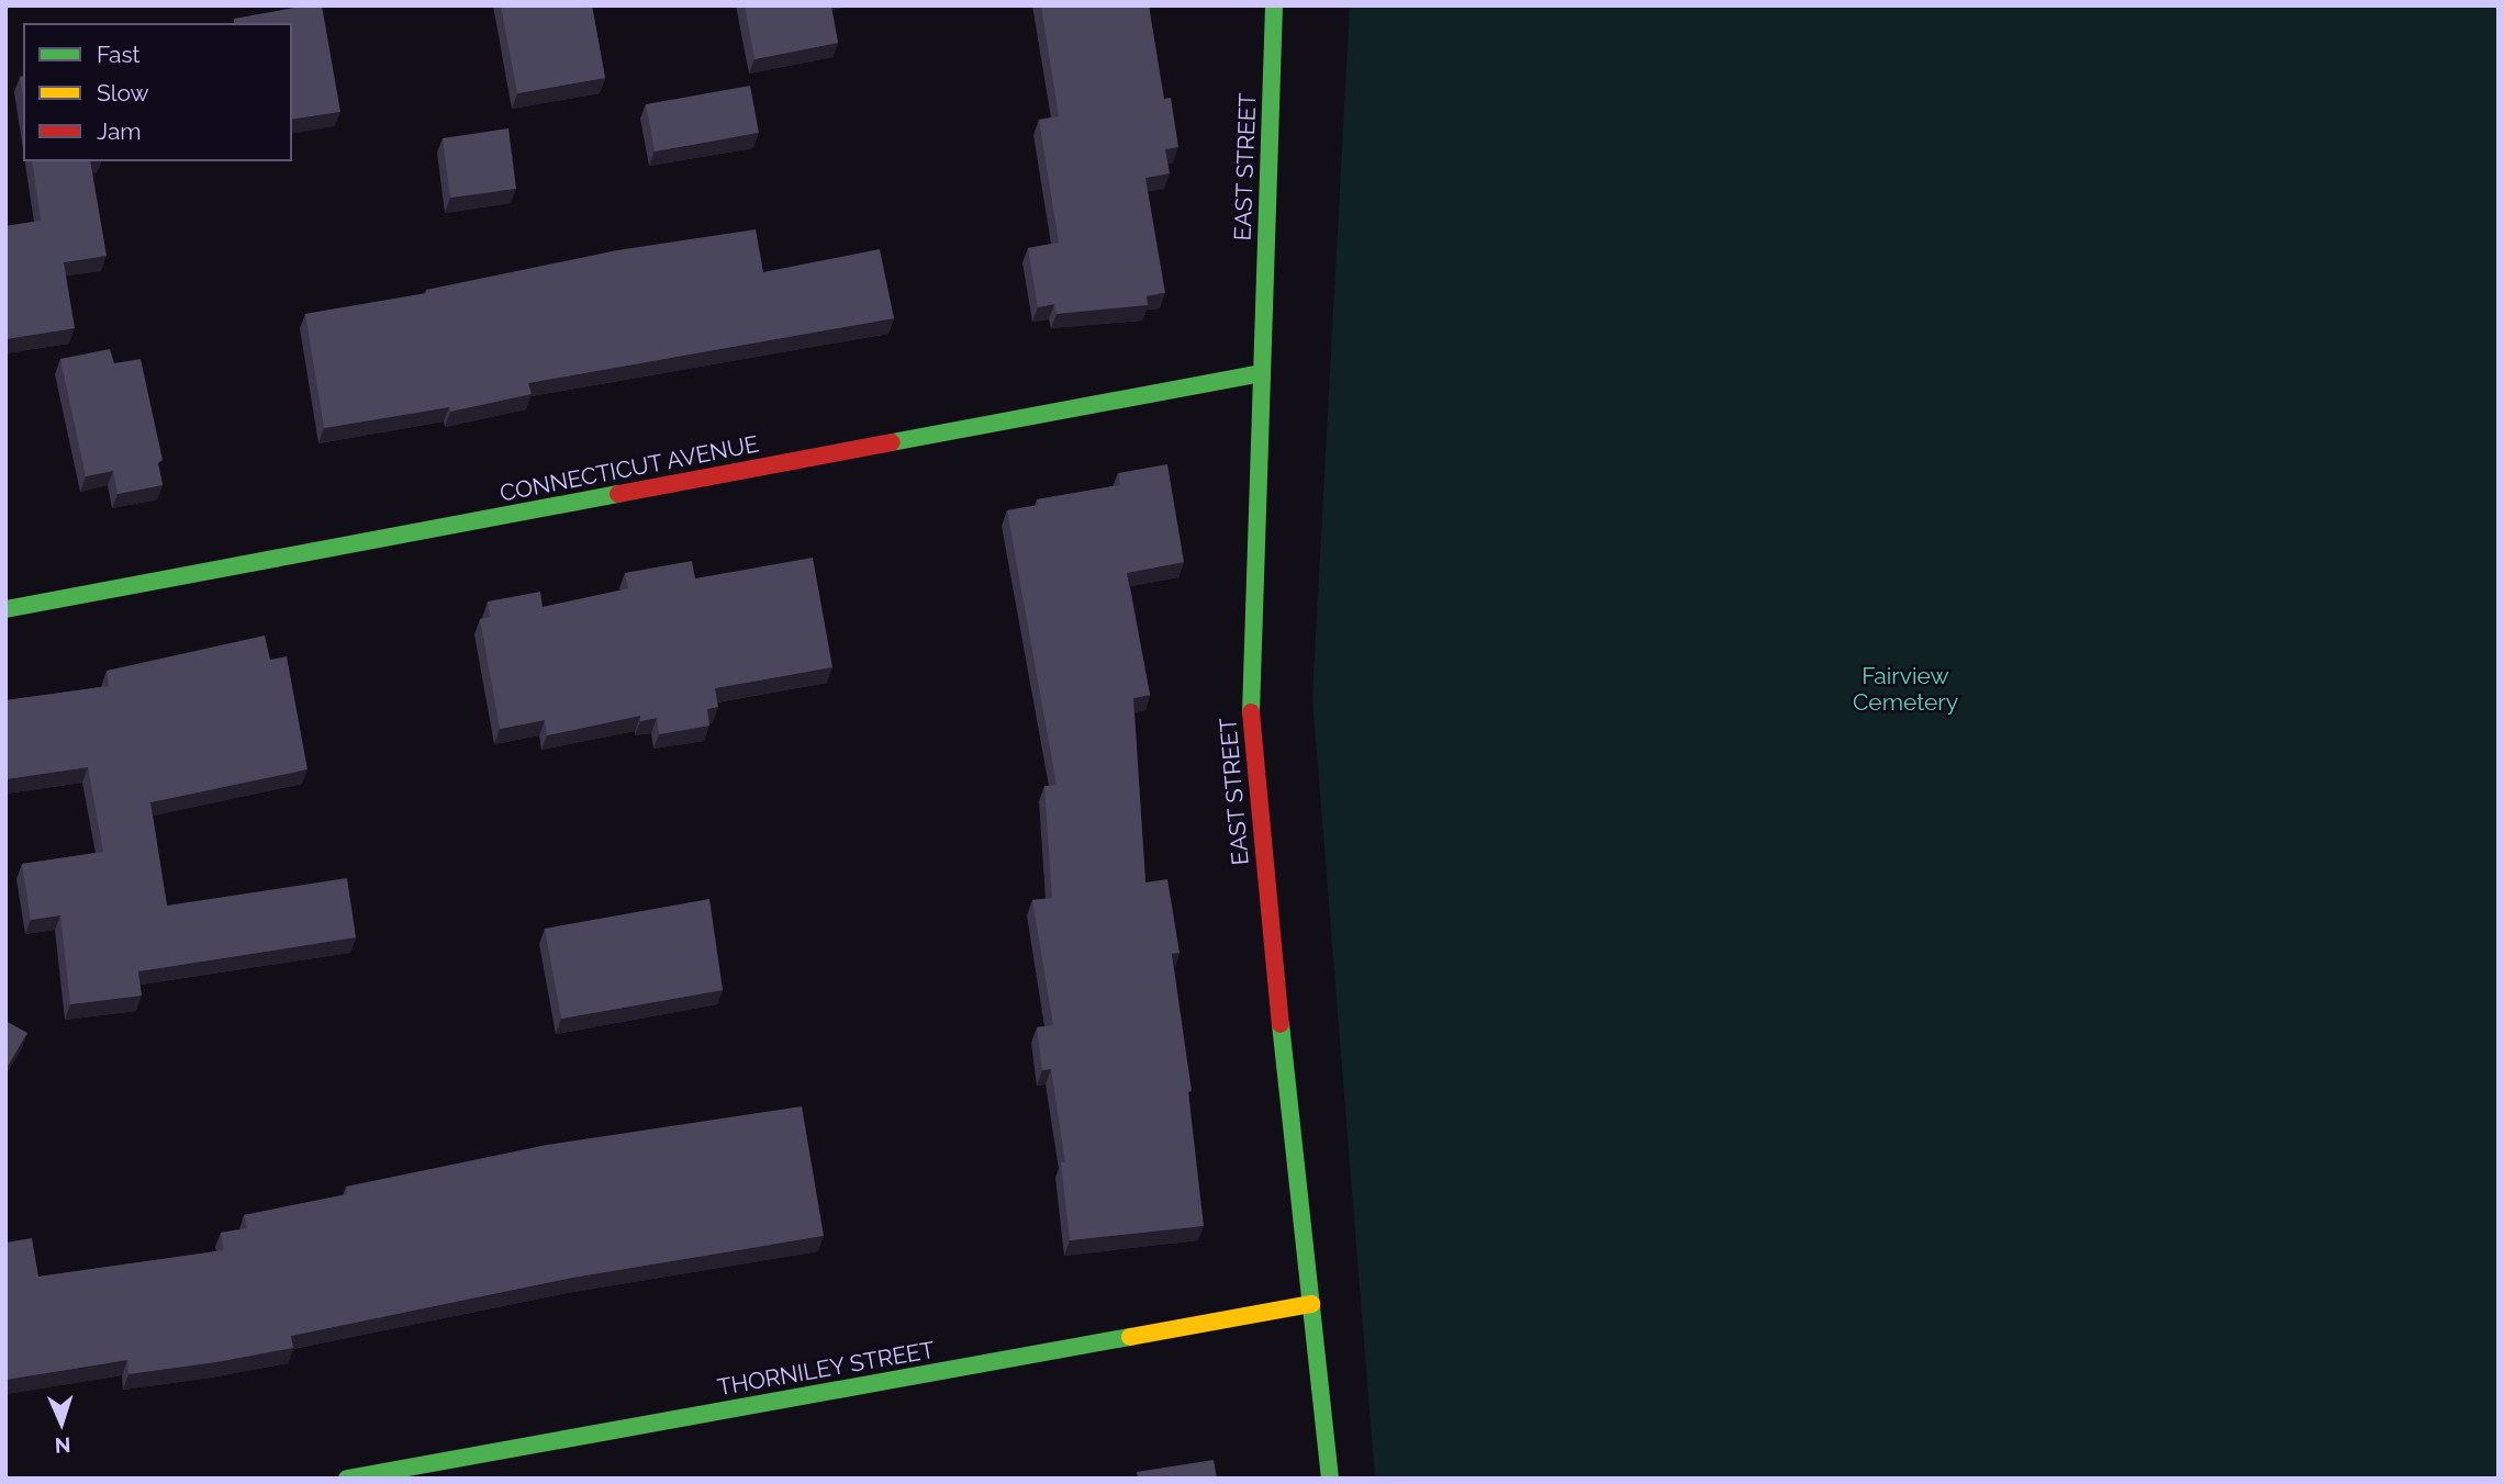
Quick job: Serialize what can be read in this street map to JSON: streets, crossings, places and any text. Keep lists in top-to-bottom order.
{
  "streets": {
    "street": ["EAST STREET", "CONNECTICUT AVENUE", "THORNILEY STREET"]
  },
  "crossings": [
    ["EAST STREET", "CONNECTICUT AVENUE"],
    ["EAST STREET", "THORNILEY STREET"]
  ],
  "parks": ["Fairview Cemetery"],
  "legend": ["Fast", "Slow", "Jam"],
  "north": "bottom"
}
